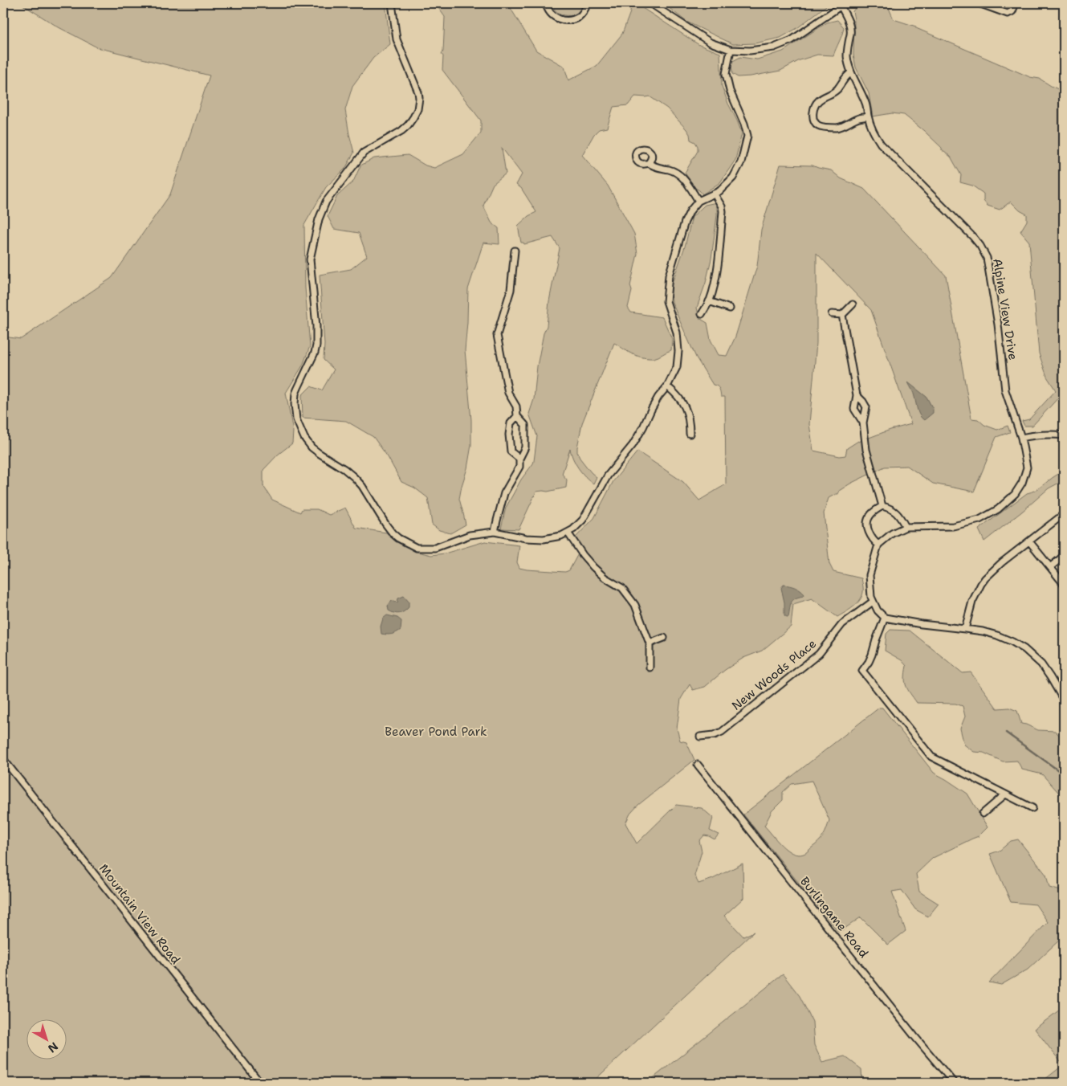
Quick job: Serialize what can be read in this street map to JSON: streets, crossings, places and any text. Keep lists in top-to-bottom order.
{
  "streets": {
    "street": [
      "Alpine View Drive",
      "New Woods Place",
      "Mountain View Road",
      "Burlingame Road"
    ]
  },
  "parks": ["Beaver Pond Park"],
  "north": "bottom right"
}
